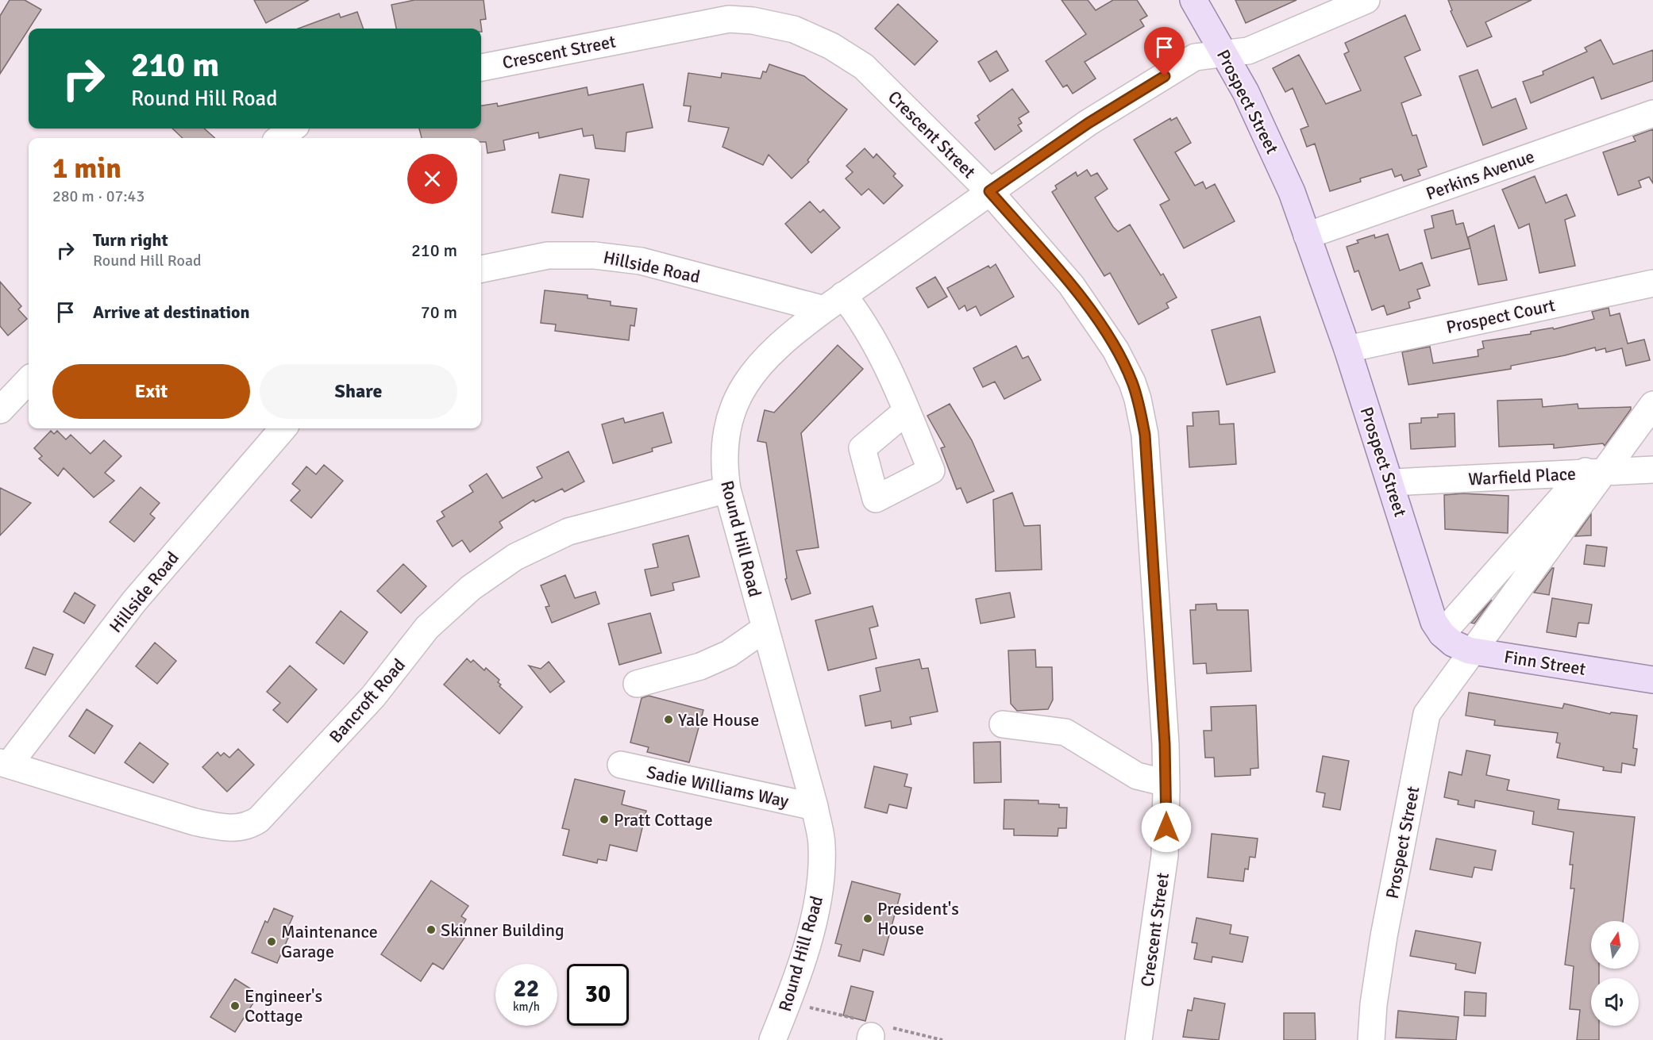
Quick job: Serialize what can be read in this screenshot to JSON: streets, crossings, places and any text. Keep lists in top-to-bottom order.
{
  "streets": {
    "main road": ["Prospect Street", "Finn Street"],
    "street": [
      "Crescent Street",
      "Perkins Avenue",
      "Hillside Road",
      "Prospect Court",
      "Warfield Place",
      "Round Hill Road",
      "Bancroft Road",
      "Sadie Williams Way"
    ]
  },
  "crossings": [
    ["Crescent Street", "Round Hill Road"],
    ["Prospect Street", "Perkins Avenue"],
    ["Prospect Street", "Prospect Court"],
    ["Prospect Street", "Warfield Place"],
    ["Prospect Street", "Round Hill Road"],
    ["Prospect Street", "Finn Street"],
    ["Hillside Road", "Round Hill Road"],
    ["Hillside Road", "Bancroft Road"],
    ["Round Hill Road", "Bancroft Road"],
    ["Round Hill Road", "Sadie Williams Way"]
  ],
  "places": [
    "Yale House",
    "Pratt Cottage",
    "President's House",
    "Skinner Building",
    "Maintenance Garage",
    "Engineer's Cottage"
  ],
  "north": "top",
  "page": {
    "turn": ["210 m", "Round Hill Road"],
    "heading": ["1 min", "280 m · 07:43"],
    "list": [
      {
        "name": "Turn right",
        "note": "Round Hill Road",
        "value": "210 m"
      },
      {
        "name": "Arrive at destination",
        "value": "70 m"
      }
    ],
    "buttons": ["Exit", "Share"],
    "speed": "22 km/h",
    "limit": "30"
  }
}
